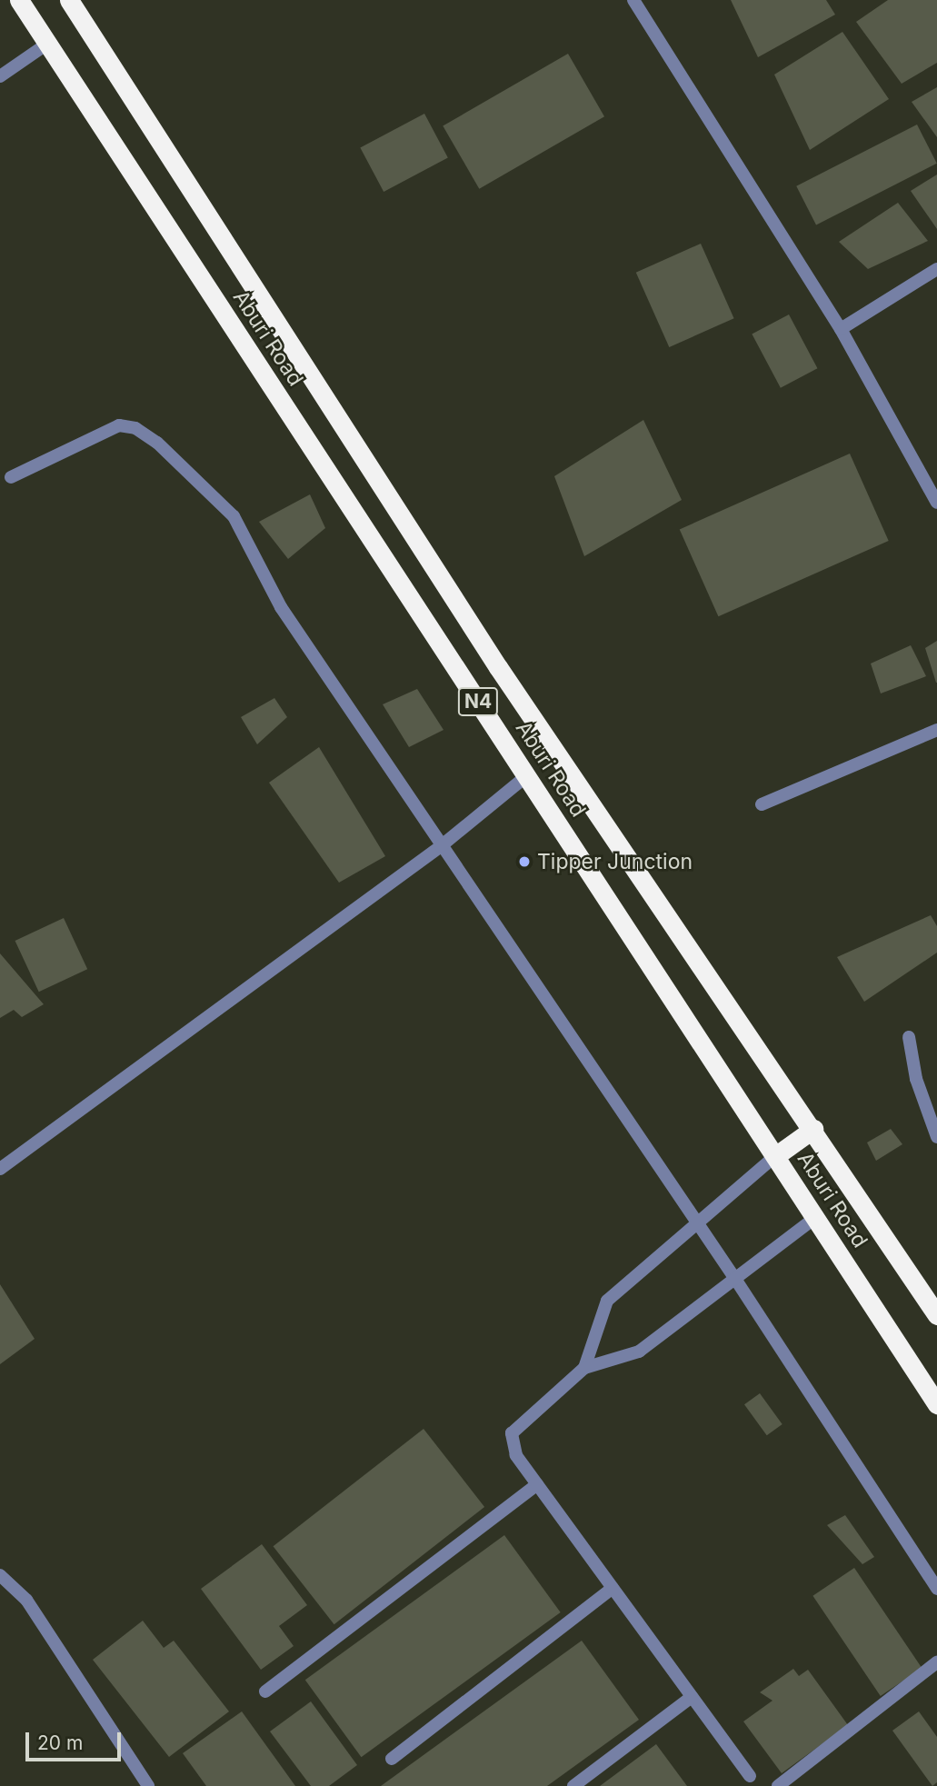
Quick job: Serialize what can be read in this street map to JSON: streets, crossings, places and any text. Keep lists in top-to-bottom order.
{
  "streets": {
    "highway": ["Aburi Road", "N4"]
  },
  "places": ["Tipper Junction"],
  "scale_bar": "20 m"
}
